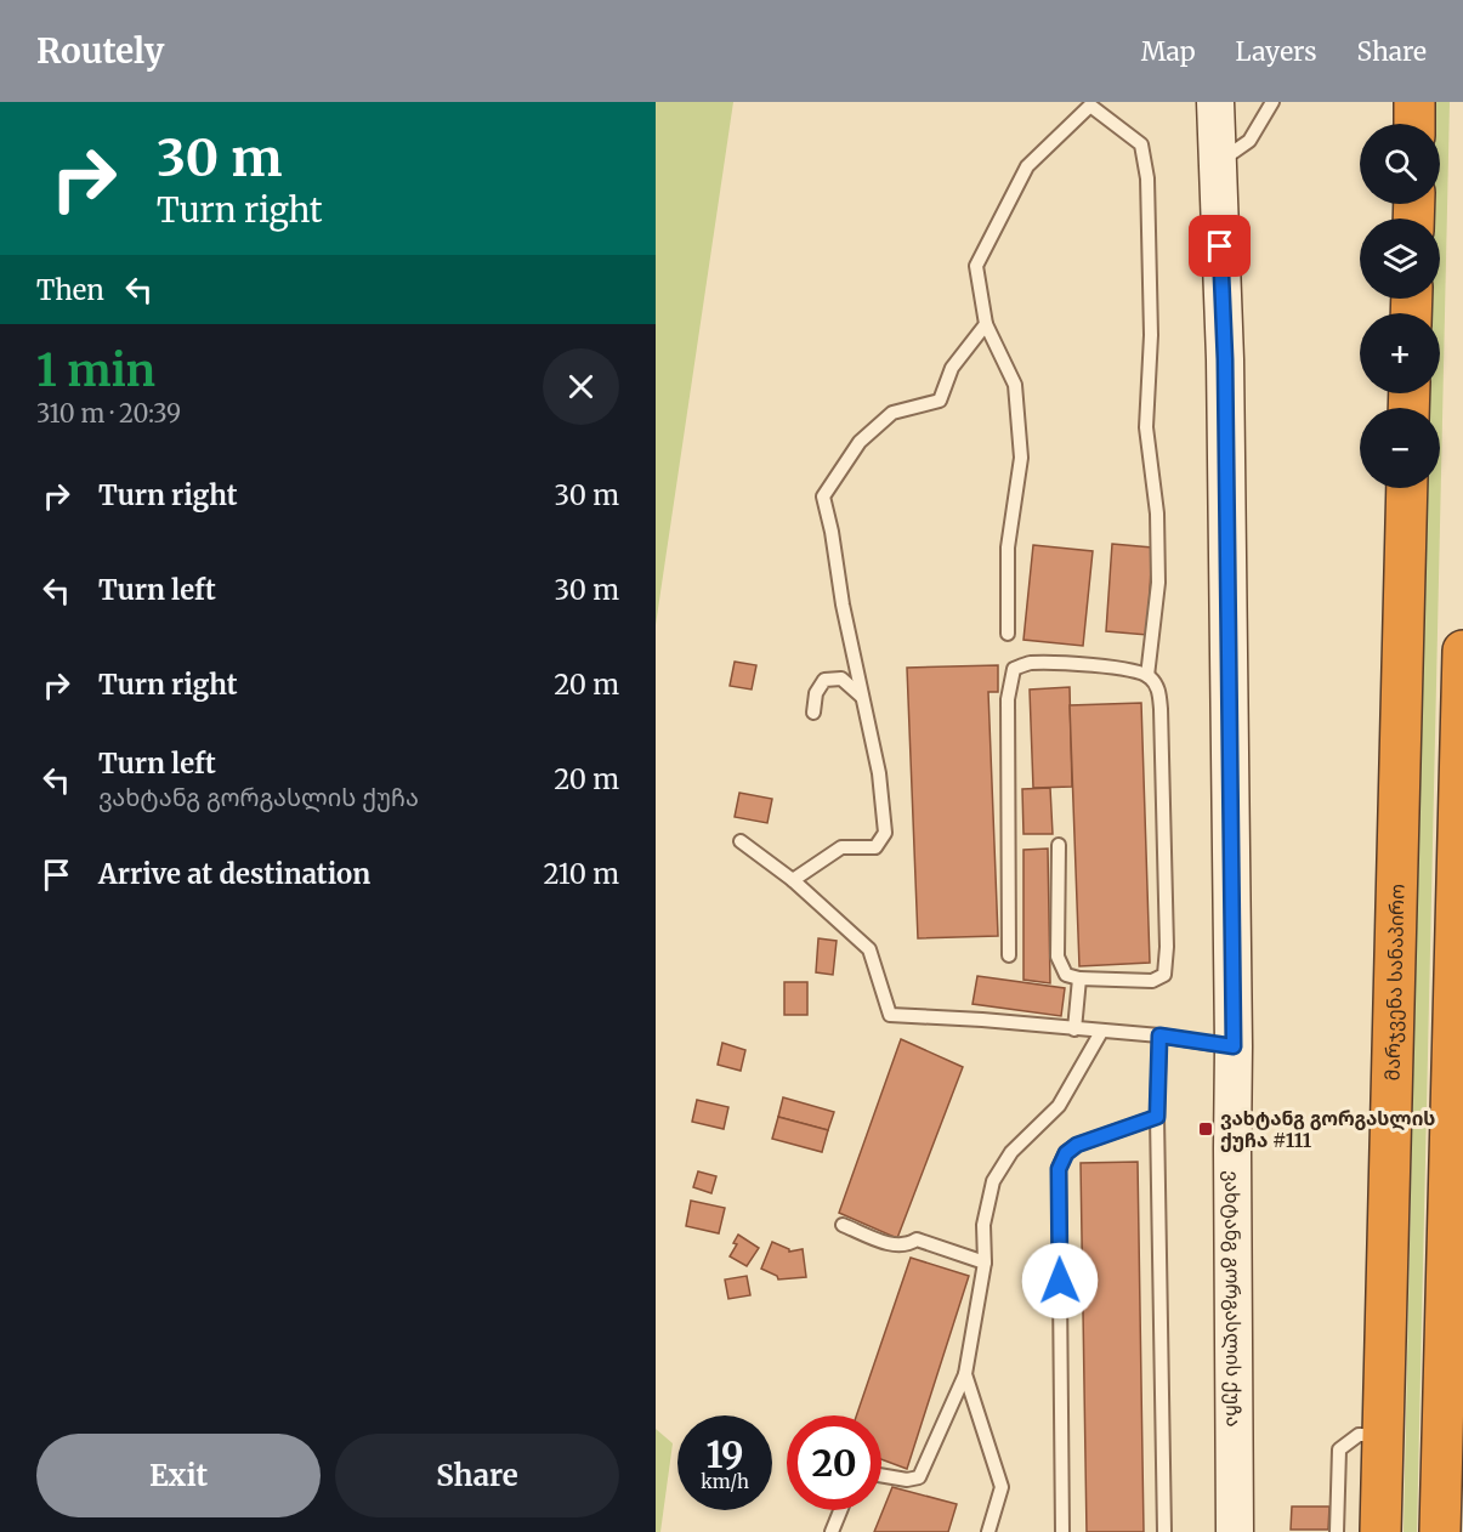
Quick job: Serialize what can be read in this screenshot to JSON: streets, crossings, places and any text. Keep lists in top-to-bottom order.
{
  "streets": {
    "highway": ["მარჯვენა სანაპირო"],
    "street": ["ვახტანგ გორგასლის ქუჩა"]
  },
  "places": {
    "transit": ["ვახტანგ გორგასლის ქუჩა #111"]
  },
  "page": {
    "header": "Routely",
    "nav": ["Map", "Layers", "Share"],
    "turn": ["30 m", "Turn right"],
    "map_buttons": ["+", "−"],
    "then": "Then",
    "heading": ["1 min", "310 m · 20:39"],
    "list": [
      {
        "name": "Turn right",
        "value": "30 m"
      },
      {
        "name": "Turn left",
        "value": "30 m"
      },
      {
        "name": "Turn right",
        "value": "20 m"
      },
      {
        "name": "Turn left",
        "note": "ვახტანგ გორგასლის ქუჩა",
        "value": "20 m"
      },
      {
        "name": "Arrive at destination",
        "value": "210 m"
      }
    ],
    "speed": "19 km/h",
    "limit": "20",
    "buttons": ["Exit", "Share"]
  }
}
